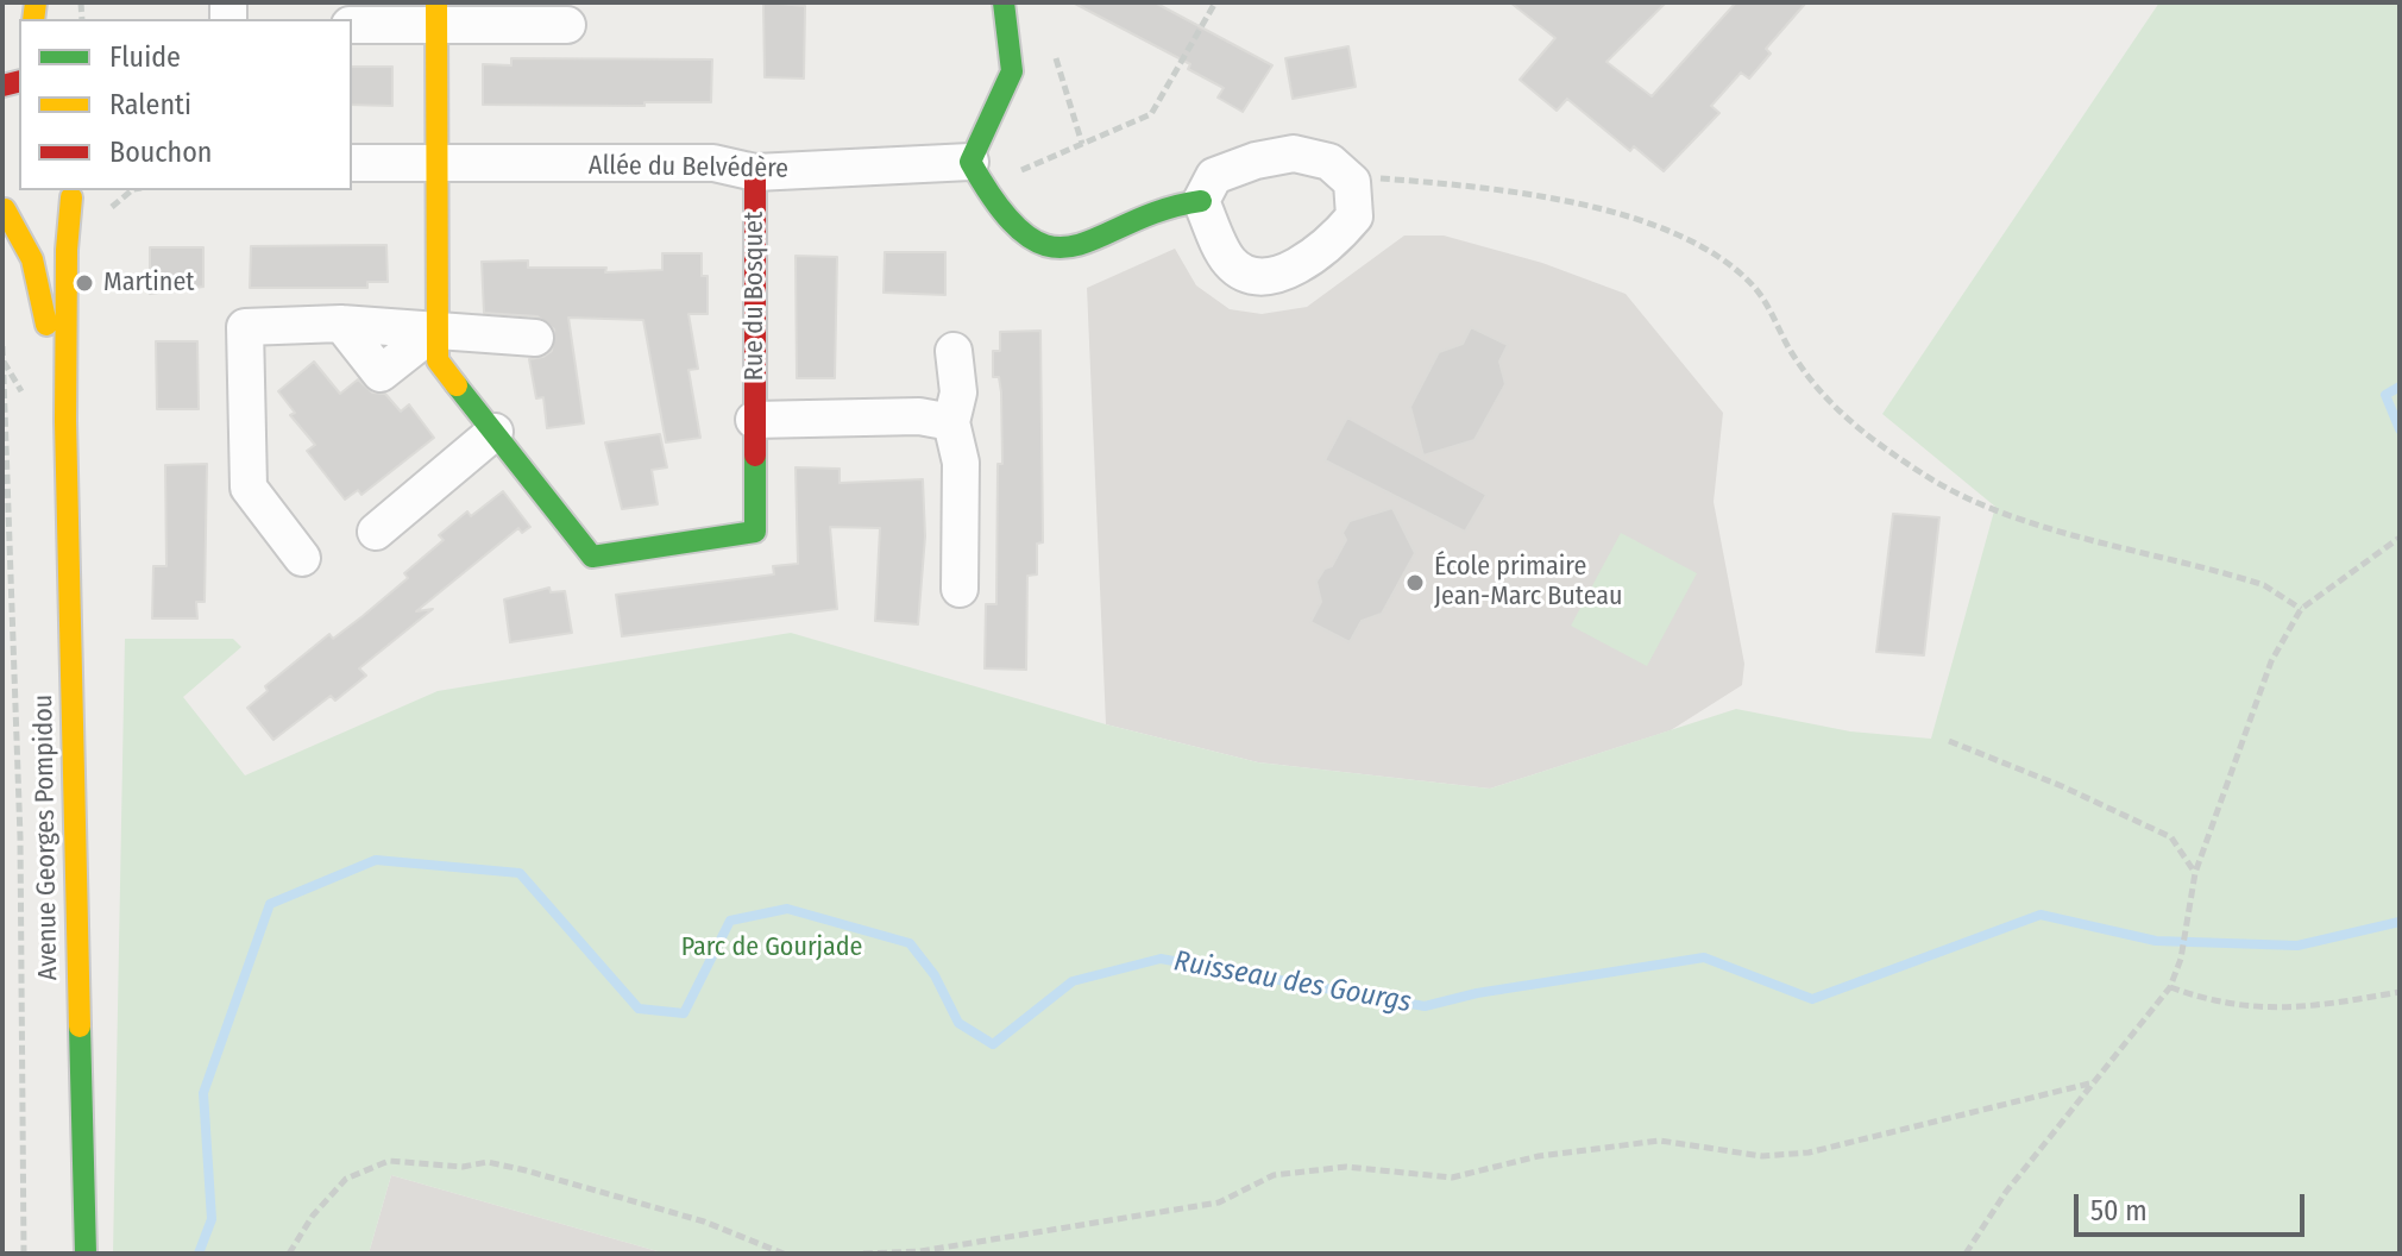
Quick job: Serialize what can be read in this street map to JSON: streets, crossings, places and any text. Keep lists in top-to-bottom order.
{
  "streets": {
    "street": ["Allée du Belvédère", "Rue du Bosquet", "Avenue Georges Pompidou"]
  },
  "crossings": [
    ["Allée du Belvédère", "Rue du Bosquet"]
  ],
  "water": ["Ruisseau des Gourgs"],
  "parks": ["Parc de Gourjade"],
  "places": ["Martinet", "École primaire Jean-Marc Buteau"],
  "legend": ["Fluide", "Ralenti", "Bouchon"],
  "scale_bar": "50 m"
}
